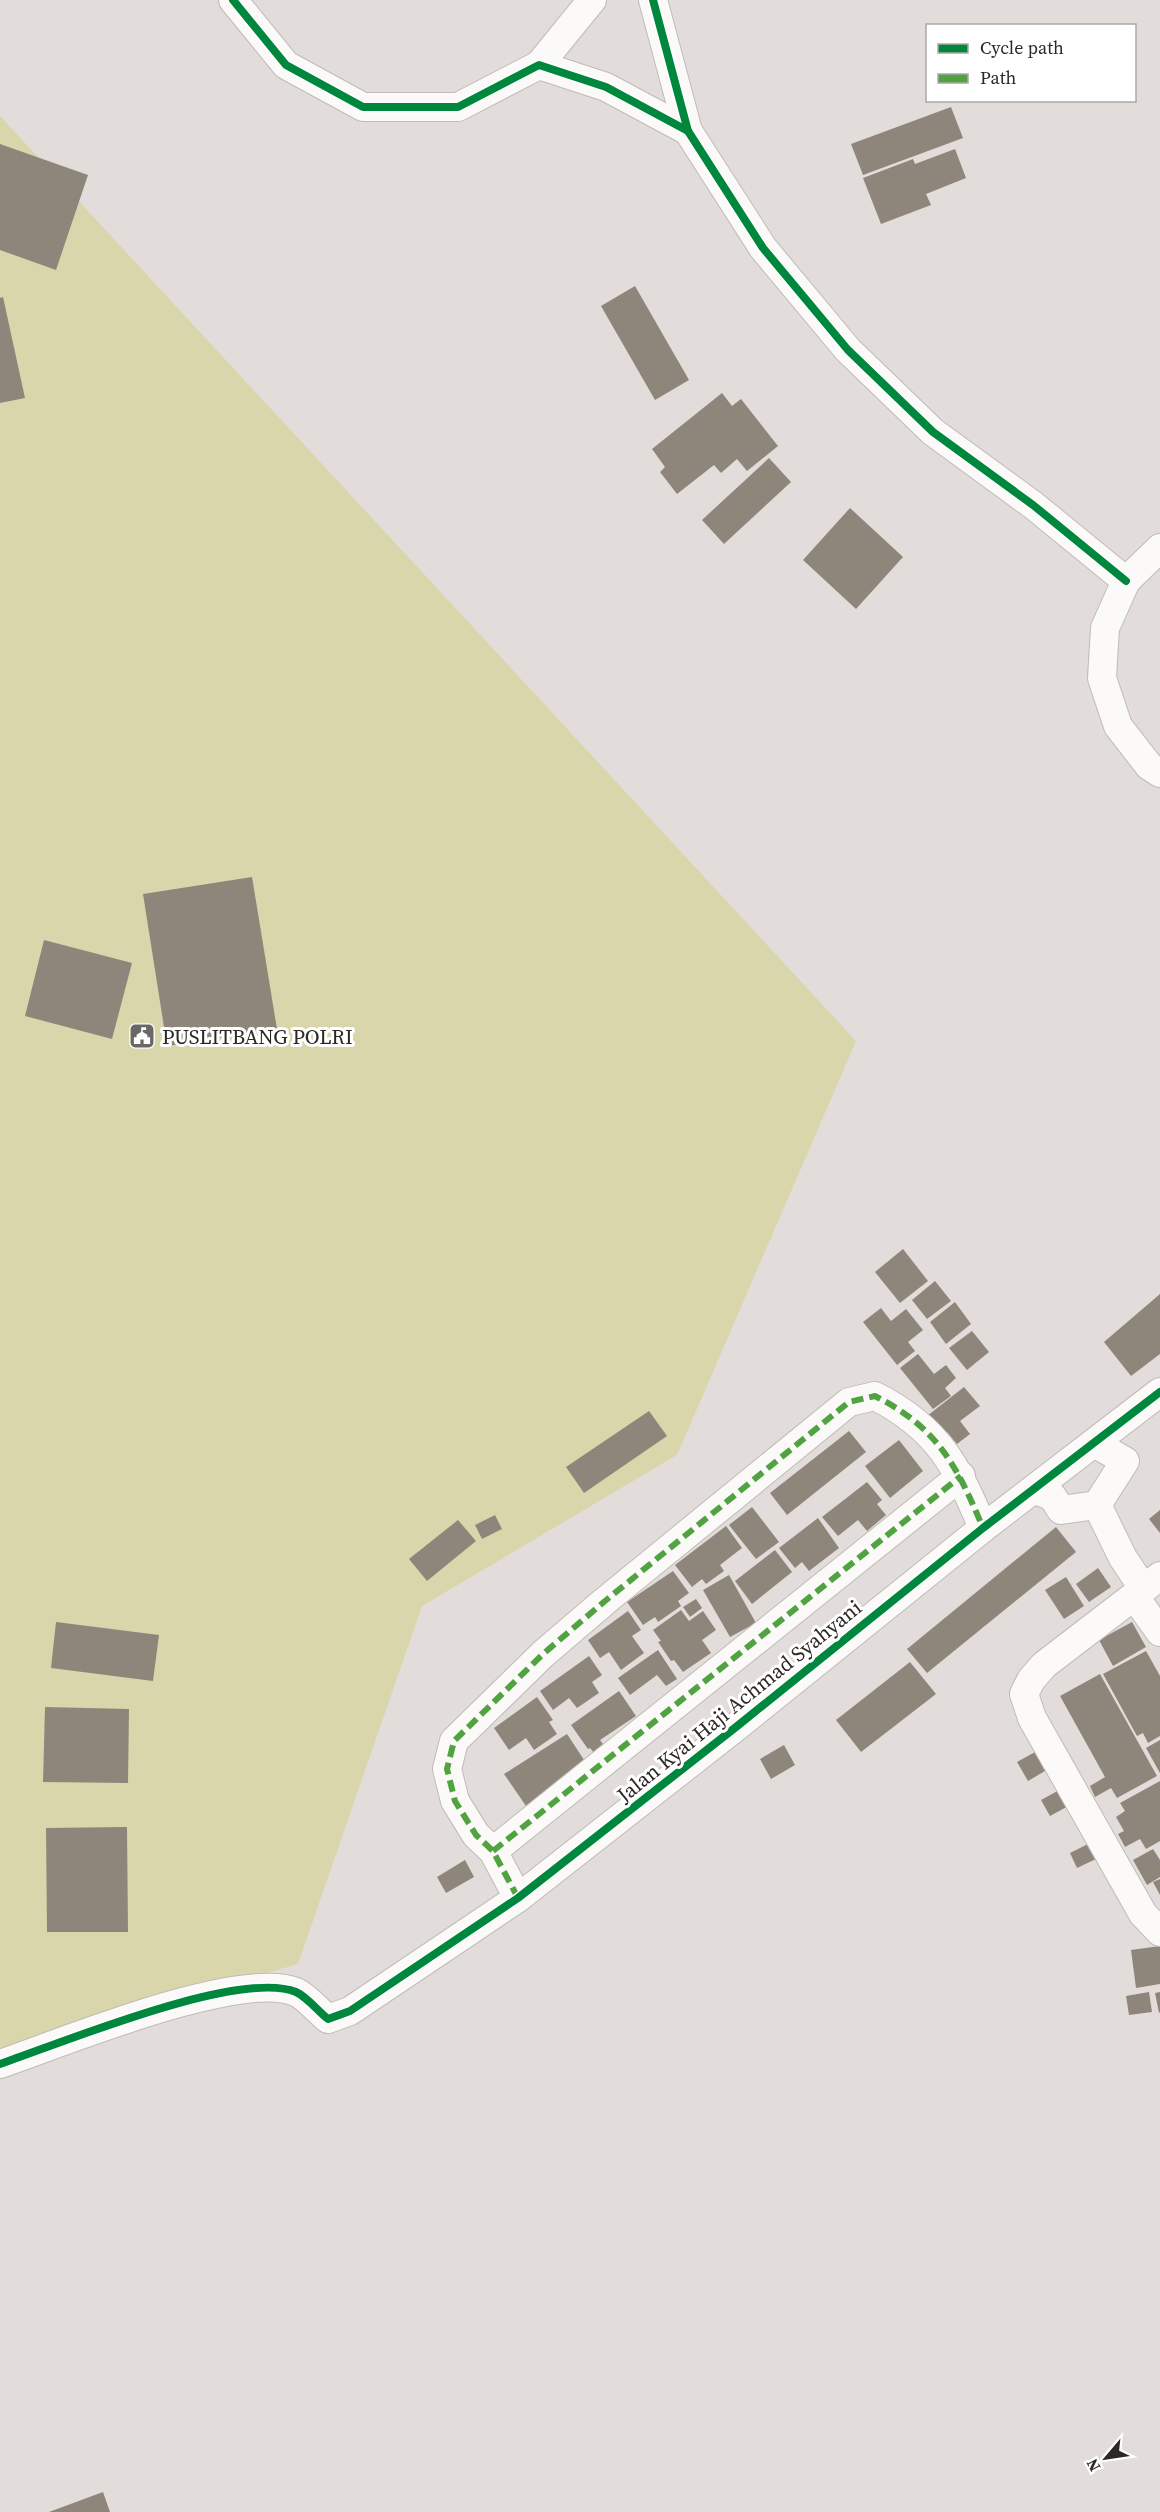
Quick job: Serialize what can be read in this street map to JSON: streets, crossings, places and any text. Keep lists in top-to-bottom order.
{
  "streets": {
    "street": ["Jalan Kyai Haji Achmad Syahyani"]
  },
  "places": {
    "public building": ["PUSLITBANG POLRI"]
  },
  "legend": ["Cycle path", "Path"],
  "north": "bottom left"
}
